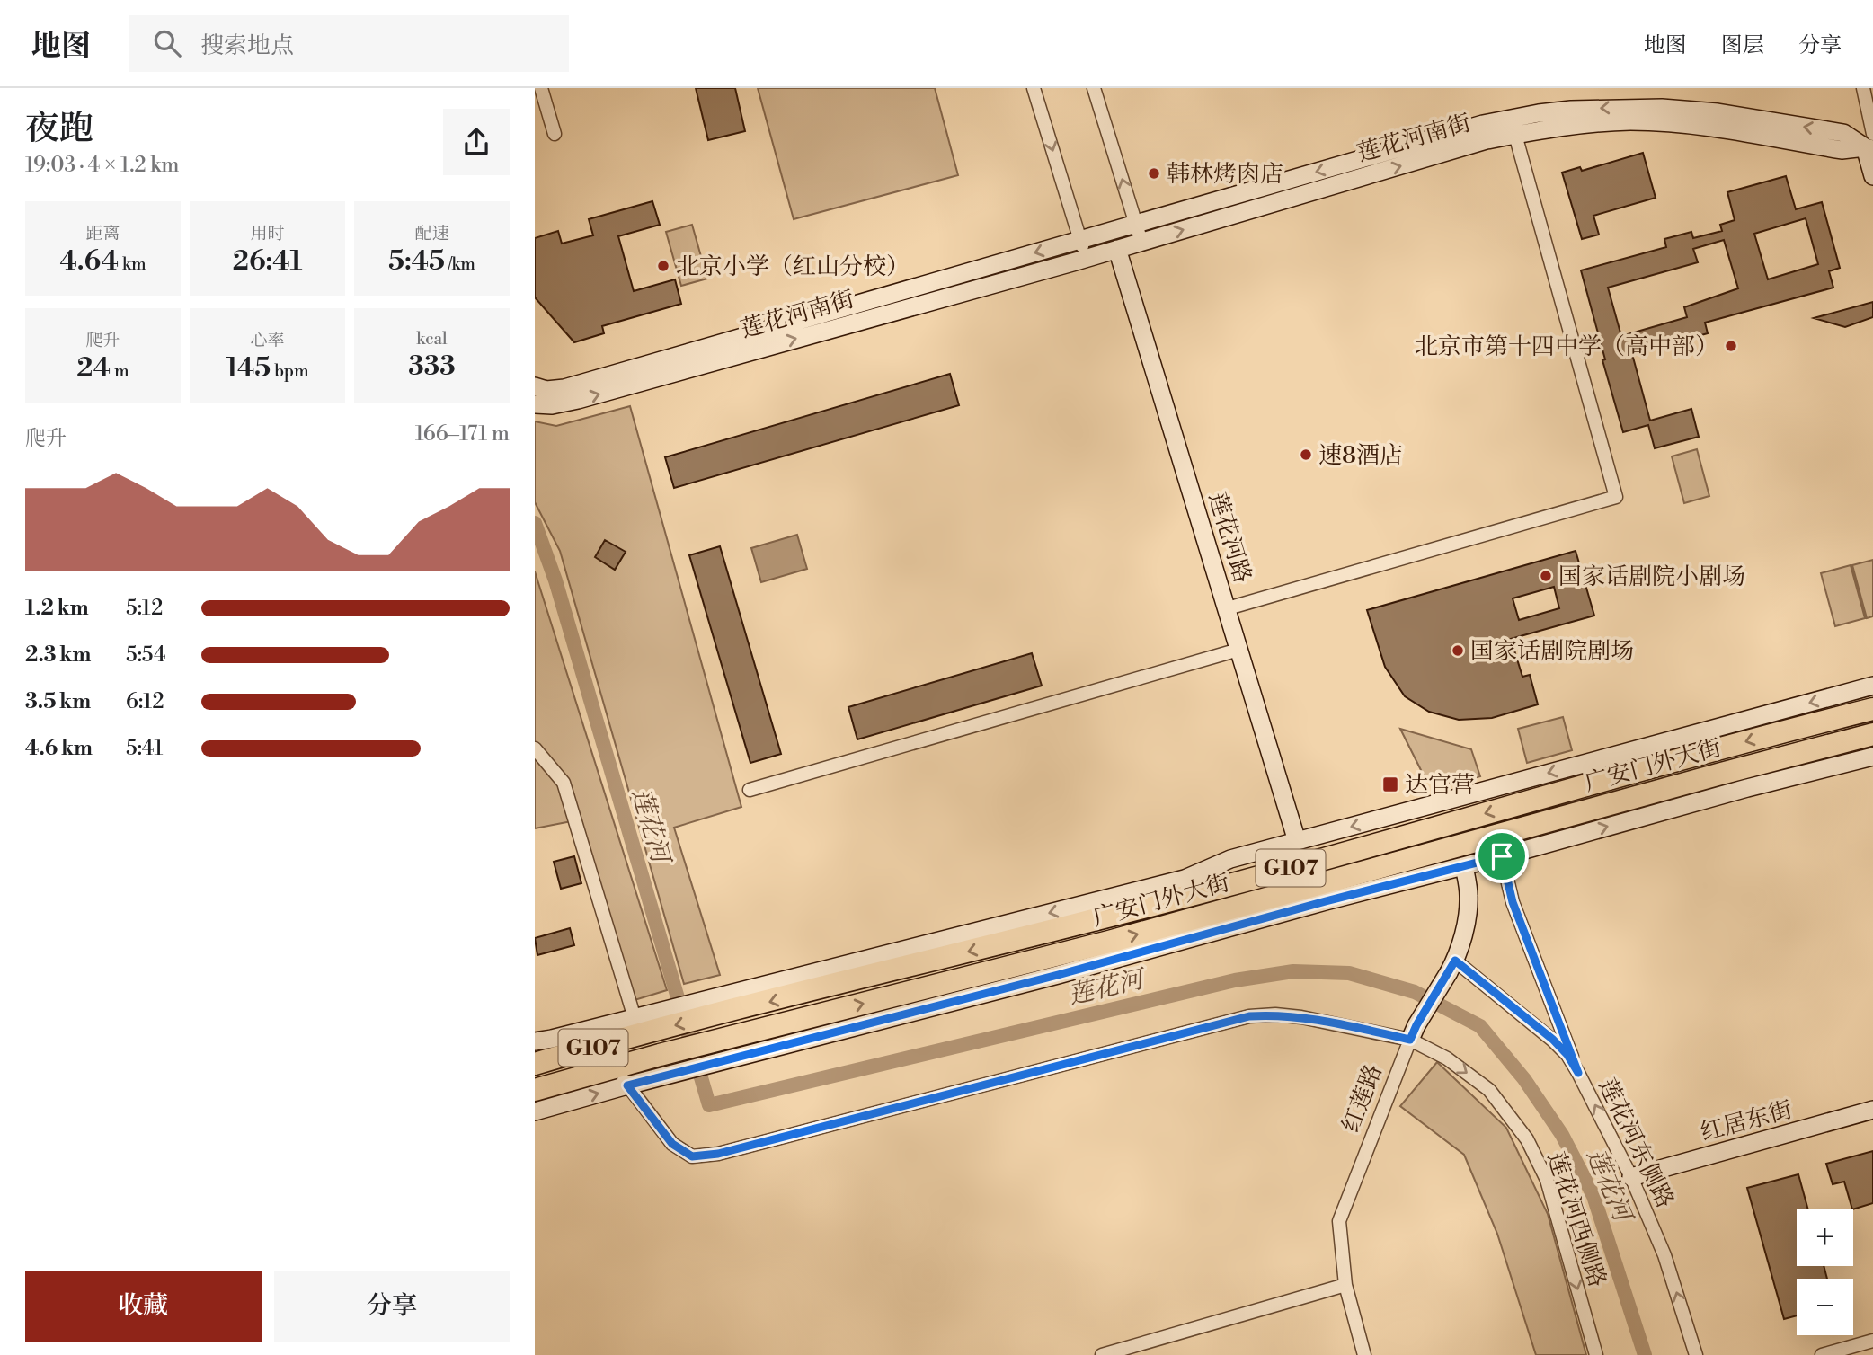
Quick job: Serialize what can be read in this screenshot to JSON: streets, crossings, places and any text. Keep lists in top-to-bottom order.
{
  "streets": {
    "highway": ["广安门外大街", "G107"],
    "street": [
      "莲花河南街",
      "莲花河路",
      "红莲路",
      "红居东街",
      "莲花河东侧路",
      "莲花河西侧路"
    ]
  },
  "crossings": [
    ["莲花河南街", "莲花河路"],
    ["莲花河路", "广安门外大街"],
    ["广安门外大街", "红莲路"],
    ["广安门外大街", "莲花河西侧路"],
    ["红莲路", "莲花河东侧路"],
    ["红莲路", "莲花河西侧路"],
    ["红居东街", "莲花河东侧路"]
  ],
  "one_way": ["莲花河东侧路"],
  "water": ["莲花河"],
  "places": {
    "other": [
      "韩林烤肉店",
      "北京小学（红山分校）",
      "北京市第十四中学（高中部）",
      "速8酒店",
      "国家话剧院小剧场",
      "国家话剧院剧场"
    ],
    "transit": ["达官营"]
  },
  "page": {
    "header": "地图",
    "search": "搜索地点",
    "nav": ["地图", "图层", "分享"],
    "heading": ["夜跑", "19:03 · 4 × 1.2 km"],
    "stats": [
      ["距离", "4.64 km"],
      ["用时", "26:41"],
      ["配速", "5:45 /km"],
      ["爬升", "24 m"],
      ["心率", "145 bpm"],
      ["kcal", "333"]
    ],
    "chart": ["爬升", "166–171 m"],
    "list": [
      {
        "name": "1.2 km",
        "note": "5:12"
      },
      {
        "name": "2.3 km",
        "note": "5:54"
      },
      {
        "name": "3.5 km",
        "note": "6:12"
      },
      {
        "name": "4.6 km",
        "note": "5:41"
      }
    ],
    "map_buttons": ["+", "−"],
    "buttons": ["收藏", "分享"]
  }
}
